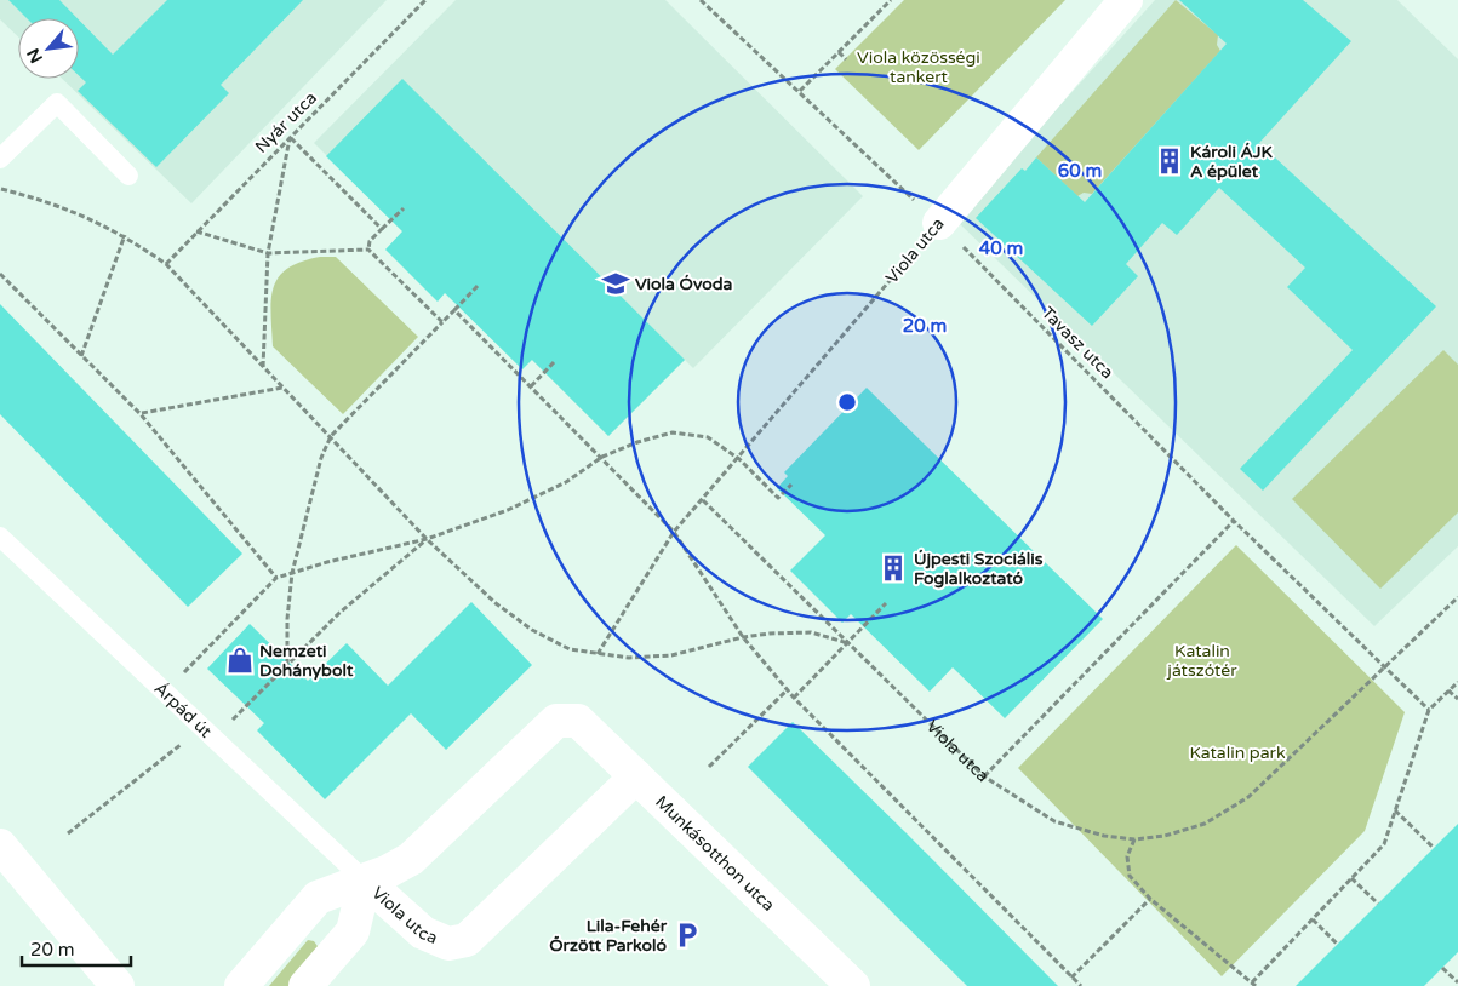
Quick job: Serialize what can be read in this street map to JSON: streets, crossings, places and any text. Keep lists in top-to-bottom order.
{
  "streets": {
    "street": ["Viola utca", "Munkásotthon utca"],
    "lane": ["Árpád út"],
    "path": ["Nyár utca", "Tavasz utca"]
  },
  "crossings": [
    ["Viola utca", "Tavasz utca"],
    ["Viola utca", "Árpád út"],
    ["Viola utca", "Munkásotthon utca"]
  ],
  "parks": ["Viola közösségi tankert", "Katalin játszótér", "Katalin park"],
  "places": {
    "building": ["Károli ÁJK A épület", "Újpesti Szociális Foglalkoztató"],
    "school or university": ["Viola Óvoda"],
    "shop": ["Nemzeti Dohánybolt"],
    "parking": ["Lila-Fehér Őrzött Parkoló"]
  },
  "scale_bar": "20 m",
  "north": "bottom left",
  "rings": ["60 m", "40 m", "20 m"]
}
